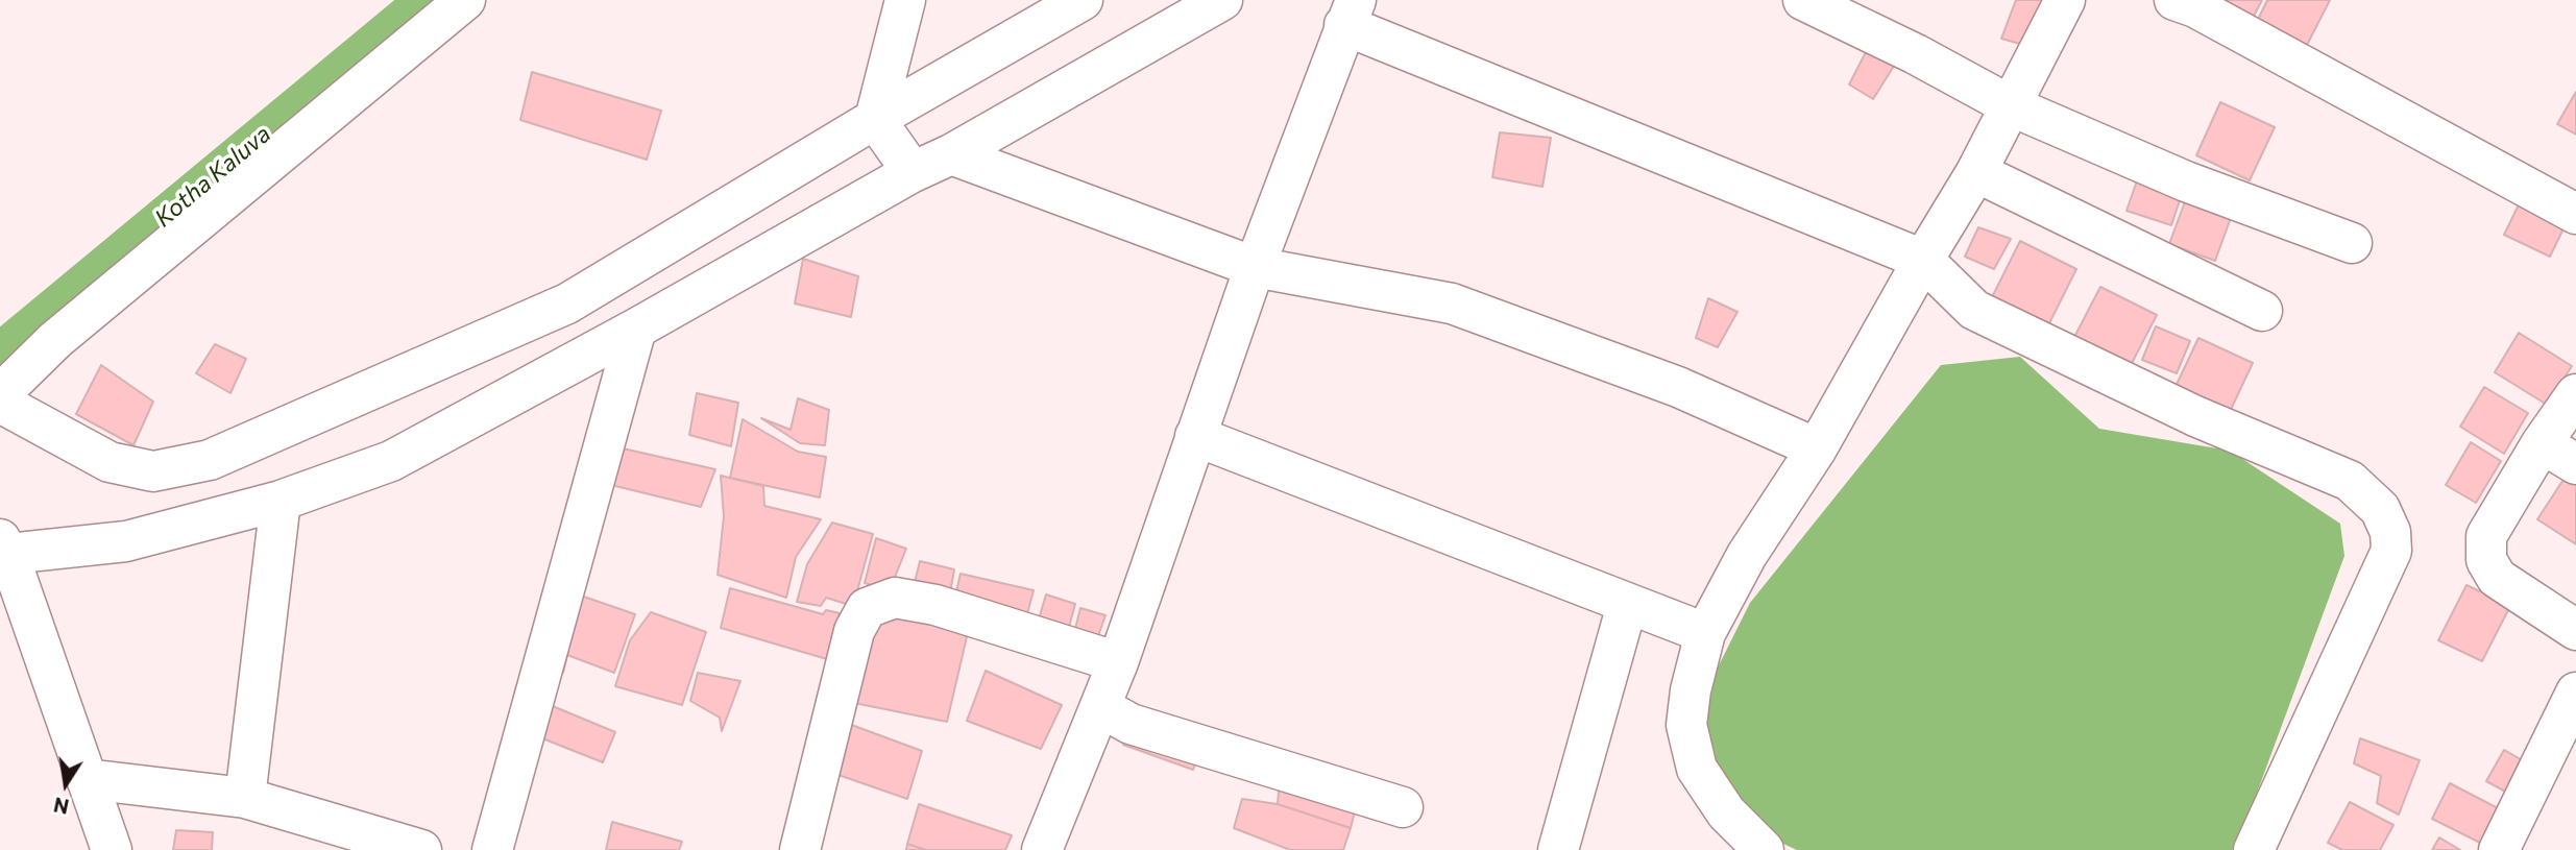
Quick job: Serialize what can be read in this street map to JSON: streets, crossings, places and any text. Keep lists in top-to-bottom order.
{
  "water": ["Kotha Kaluva"],
  "north": "bottom"
}
